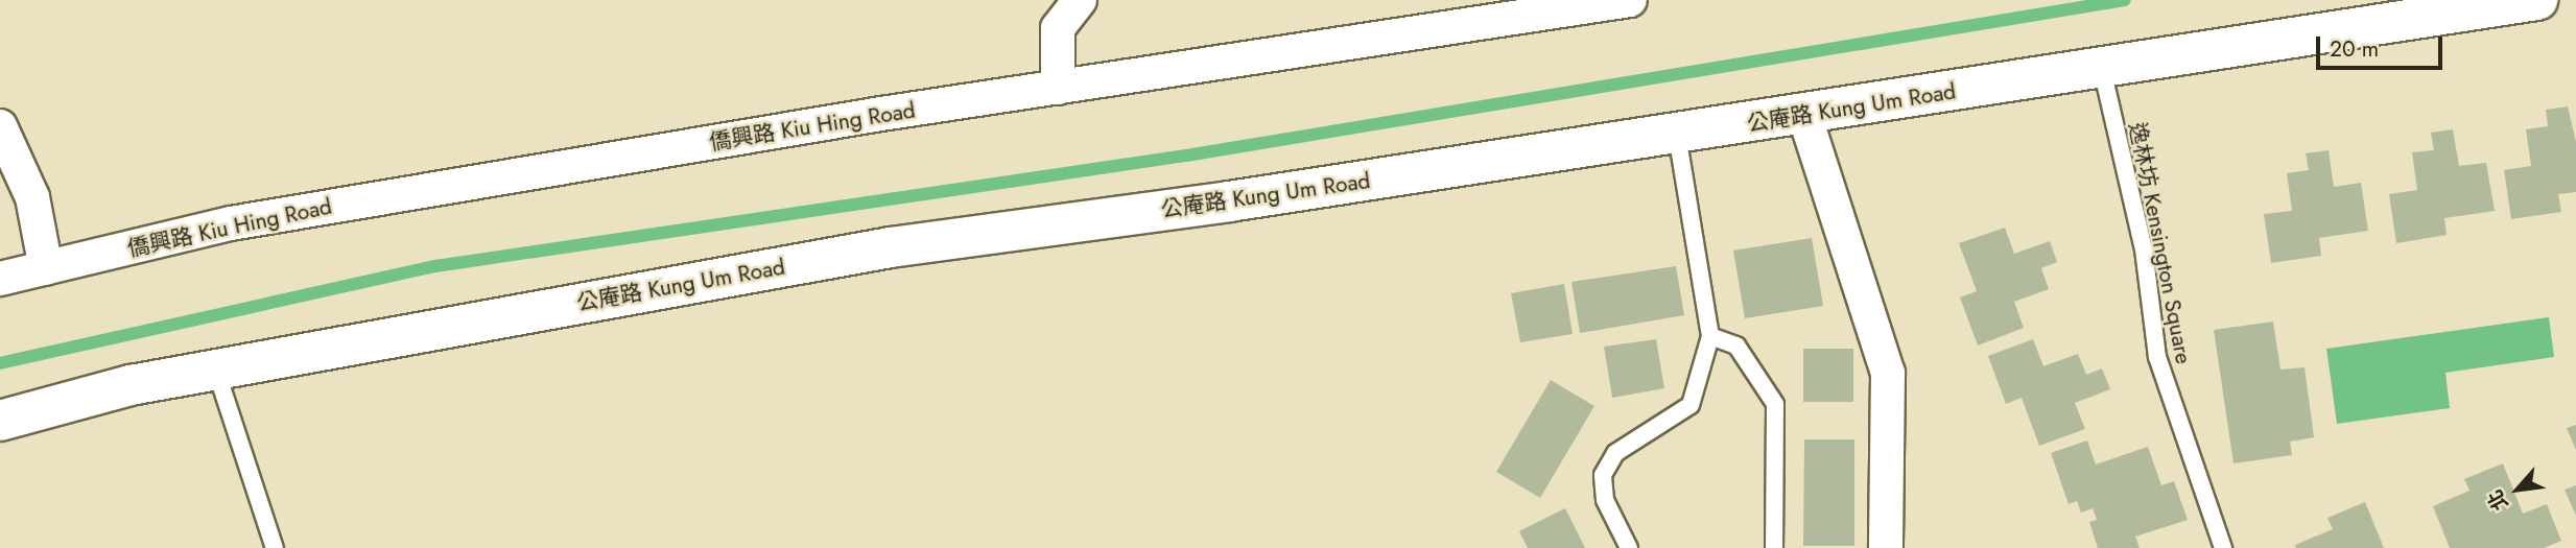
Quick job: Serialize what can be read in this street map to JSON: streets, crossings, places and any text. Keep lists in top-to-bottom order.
{
  "streets": {
    "street": ["公庵路 Kung Um Road", "僑興路 Kiu Hing Road"],
    "lane": ["逸林坊 Kensington Square"]
  },
  "crossings": [
    ["公庵路 Kung Um Road", "逸林坊 Kensington Square"]
  ],
  "scale_bar": "20 m",
  "north": "bottom left"
}
